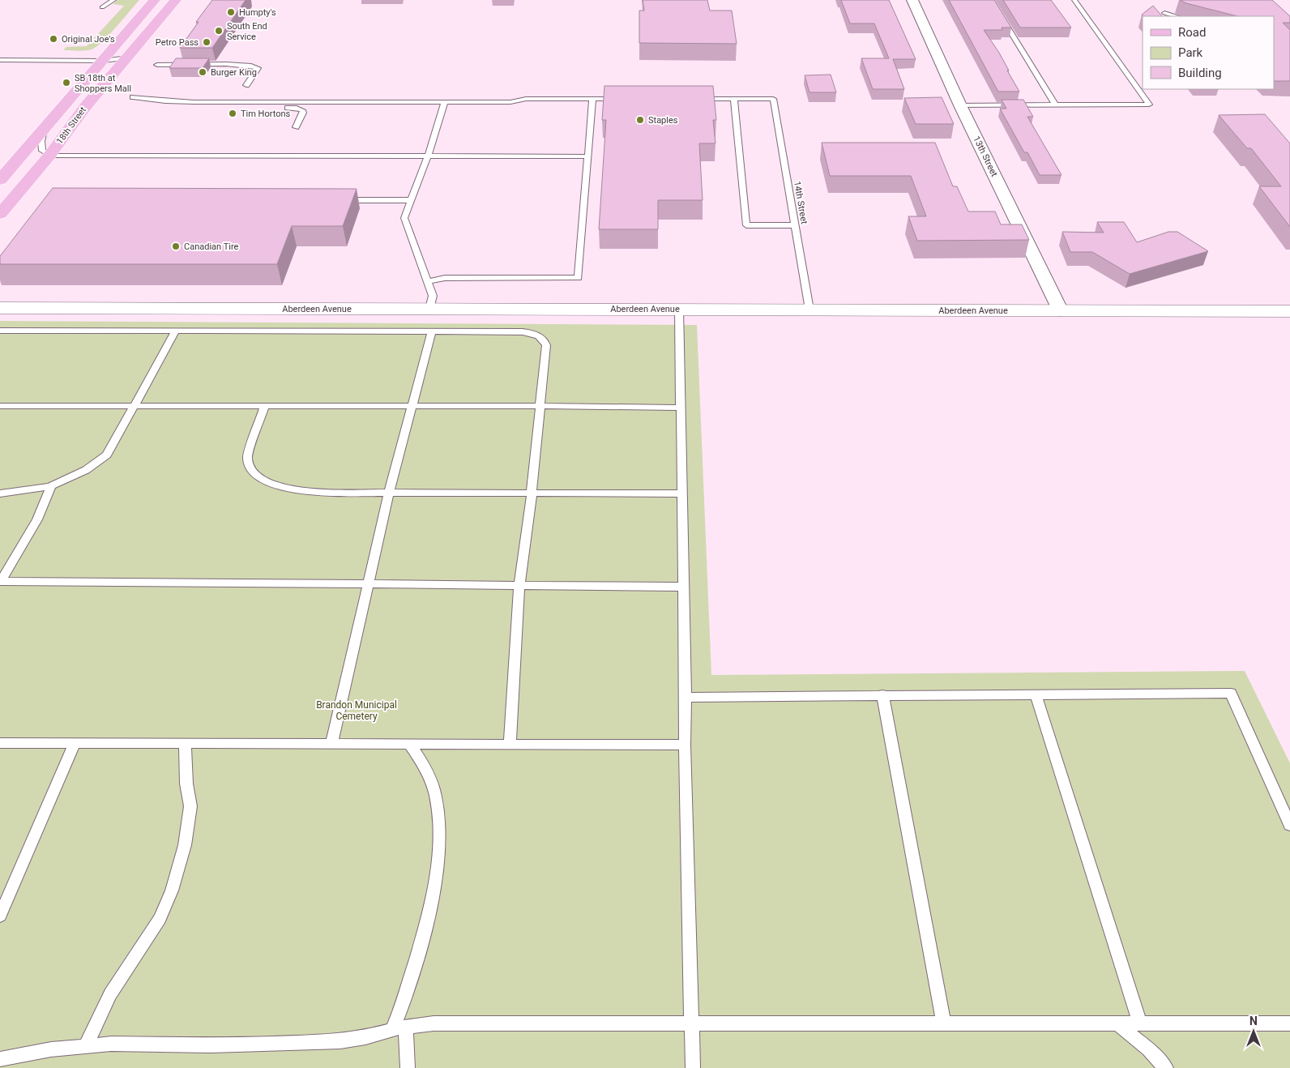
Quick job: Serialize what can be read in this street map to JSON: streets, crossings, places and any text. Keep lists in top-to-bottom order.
{
  "streets": {
    "main road": ["18th Street"],
    "street": ["13th Street", "Aberdeen Avenue"],
    "lane": ["14th Street"]
  },
  "crossings": [
    ["13th Street", "Aberdeen Avenue"],
    ["14th Street", "Aberdeen Avenue"]
  ],
  "parks": ["Brandon Municipal Cemetery"],
  "places": [
    "Humpty's",
    "South End Service",
    "Original Joe's",
    "Petro Pass",
    "Burger King",
    "SB 18th at Shoppers Mall",
    "Tim Hortons",
    "Staples",
    "Canadian Tire"
  ],
  "legend": ["Road", "Park", "Building"],
  "north": "top"
}
